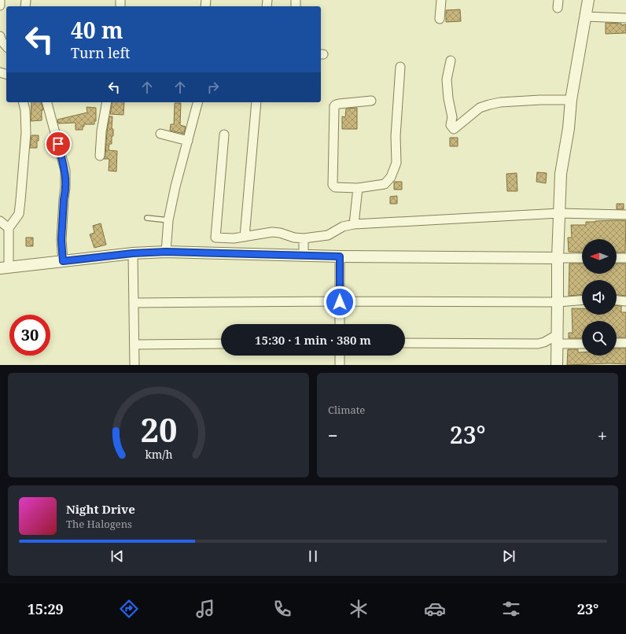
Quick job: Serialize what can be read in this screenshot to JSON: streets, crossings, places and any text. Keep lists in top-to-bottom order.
{
  "north": "left",
  "page": {
    "turn": ["40 m", "Turn left"],
    "limit": "30",
    "trip": "15:30 · 1 min · 380 m",
    "tile": "Climate",
    "heat": ["−", "23°", "+"],
    "song": ["Night Drive", "The Halogens"],
    "tabs": ["15:29", "23°"],
    "gauge": ["20", "km/h"]
  }
}
